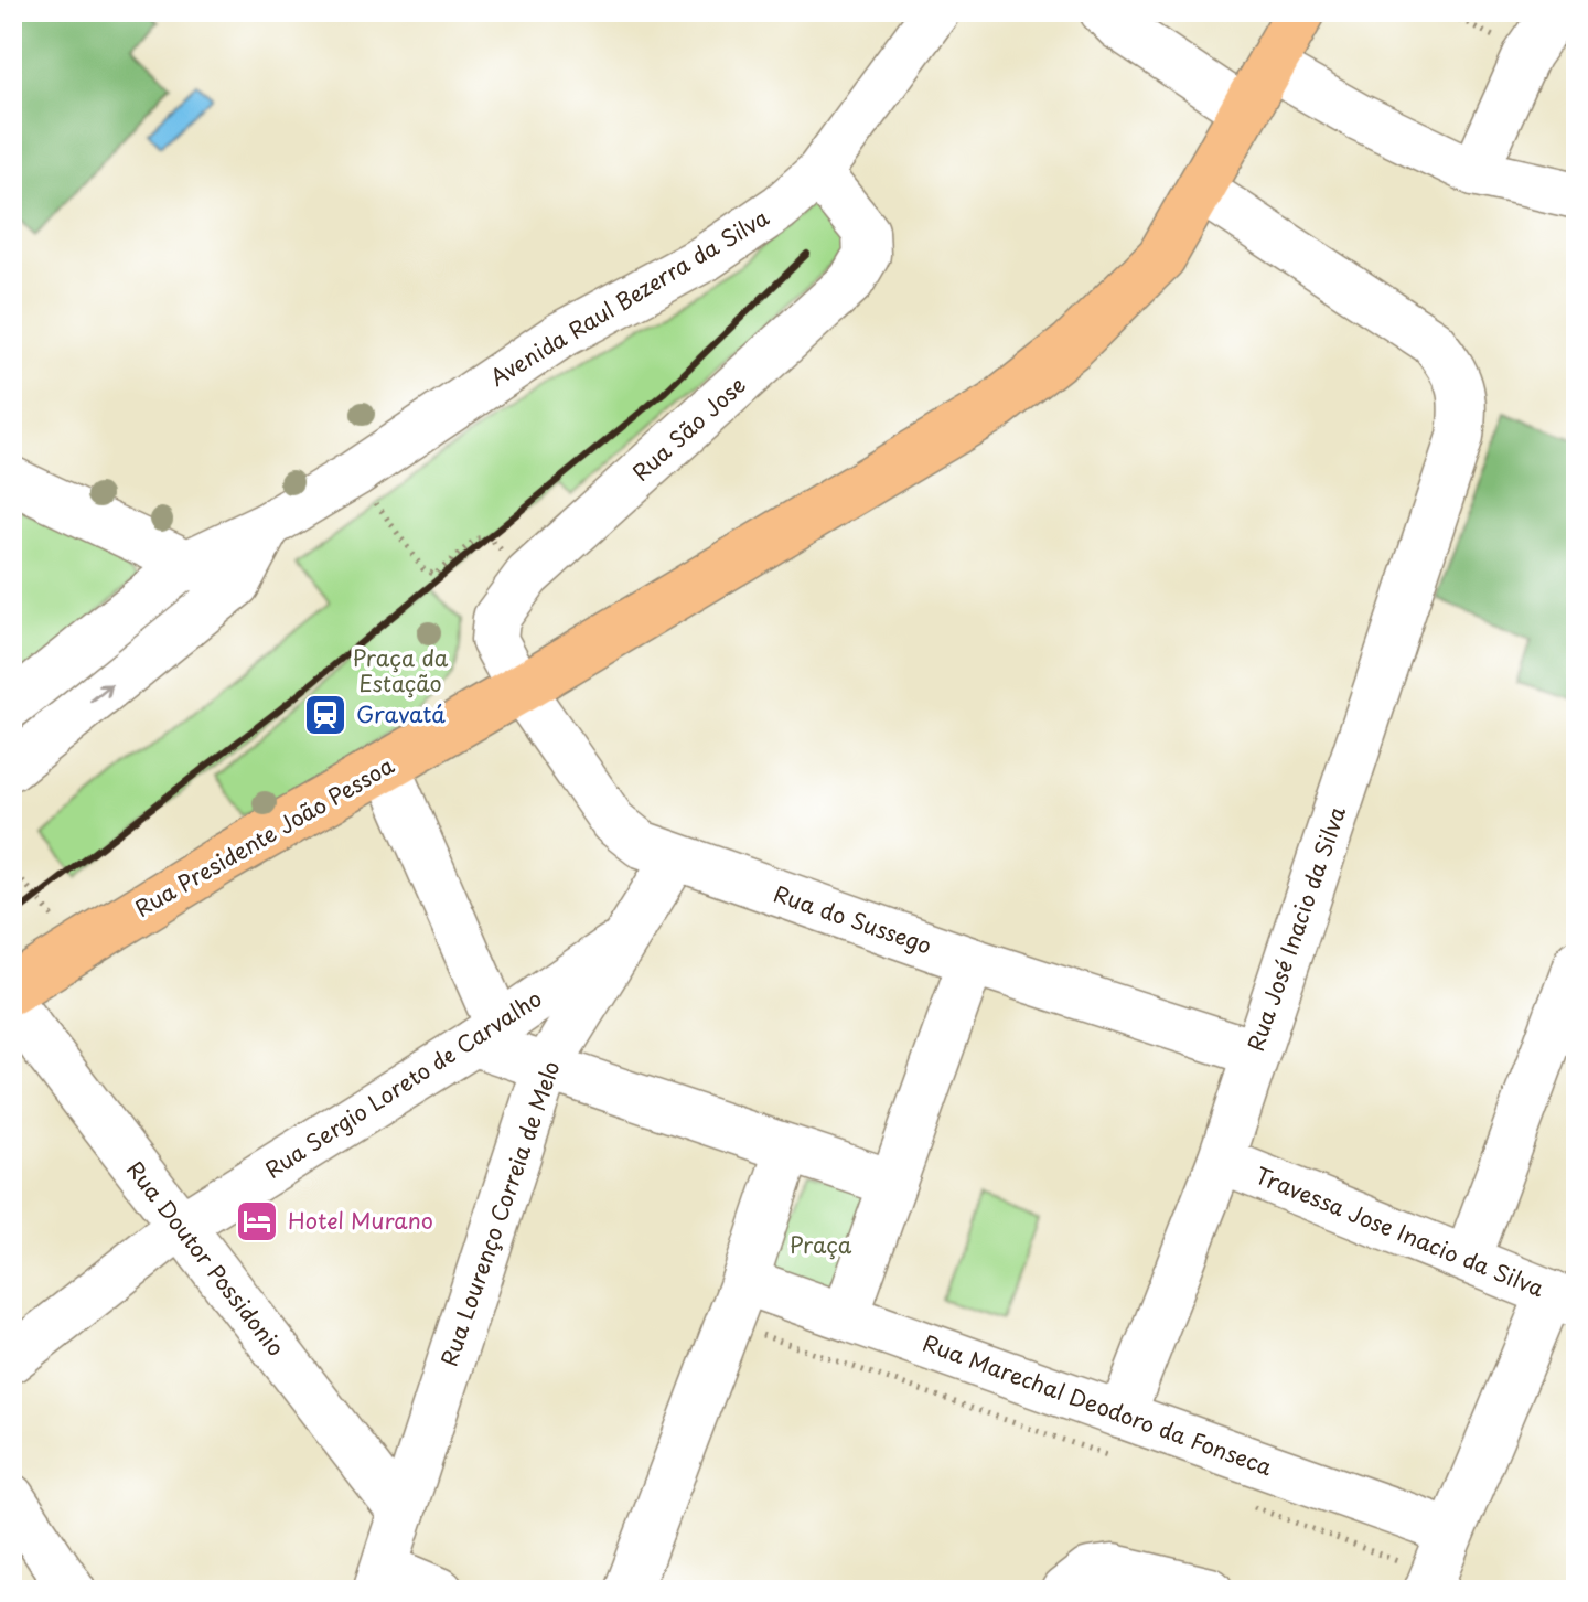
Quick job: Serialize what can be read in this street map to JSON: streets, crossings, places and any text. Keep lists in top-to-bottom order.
{
  "streets": {
    "main road": ["Rua Presidente João Pessoa"],
    "street": [
      "Avenida Raul Bezerra da Silva",
      "Rua São Jose",
      "Rua do Sussego",
      "Rua José Inacio da Silva",
      "Rua Sergio Loreto de Carvalho",
      "Rua Lourenço Correia de Melo",
      "Travessa Jose Inacio da Silva",
      "Rua Doutor Possidonio",
      "Rua Marechal Deodoro da Fonseca"
    ]
  },
  "crossings": [
    ["Avenida Raul Bezerra da Silva", "Rua São Jose"],
    ["Rua São Jose", "Rua Presidente João Pessoa"],
    ["Rua São Jose", "Rua do Sussego"],
    ["Rua Presidente João Pessoa", "Rua do Sussego"],
    ["Rua Presidente João Pessoa", "Rua José Inacio da Silva"],
    ["Rua do Sussego", "Rua José Inacio da Silva"],
    ["Rua do Sussego", "Rua Lourenço Correia de Melo"],
    ["Rua José Inacio da Silva", "Travessa Jose Inacio da Silva"],
    ["Rua José Inacio da Silva", "Rua Marechal Deodoro da Fonseca"],
    ["Rua Sergio Loreto de Carvalho", "Rua Lourenço Correia de Melo"],
    ["Rua Sergio Loreto de Carvalho", "Rua Doutor Possidonio"],
    ["Rua Lourenço Correia de Melo", "Rua Doutor Possidonio"]
  ],
  "parks": ["Praça da Estação", "Praça"],
  "places": {
    "station": ["Gravatá"],
    "hotel": ["Hotel Murano"]
  }
}
